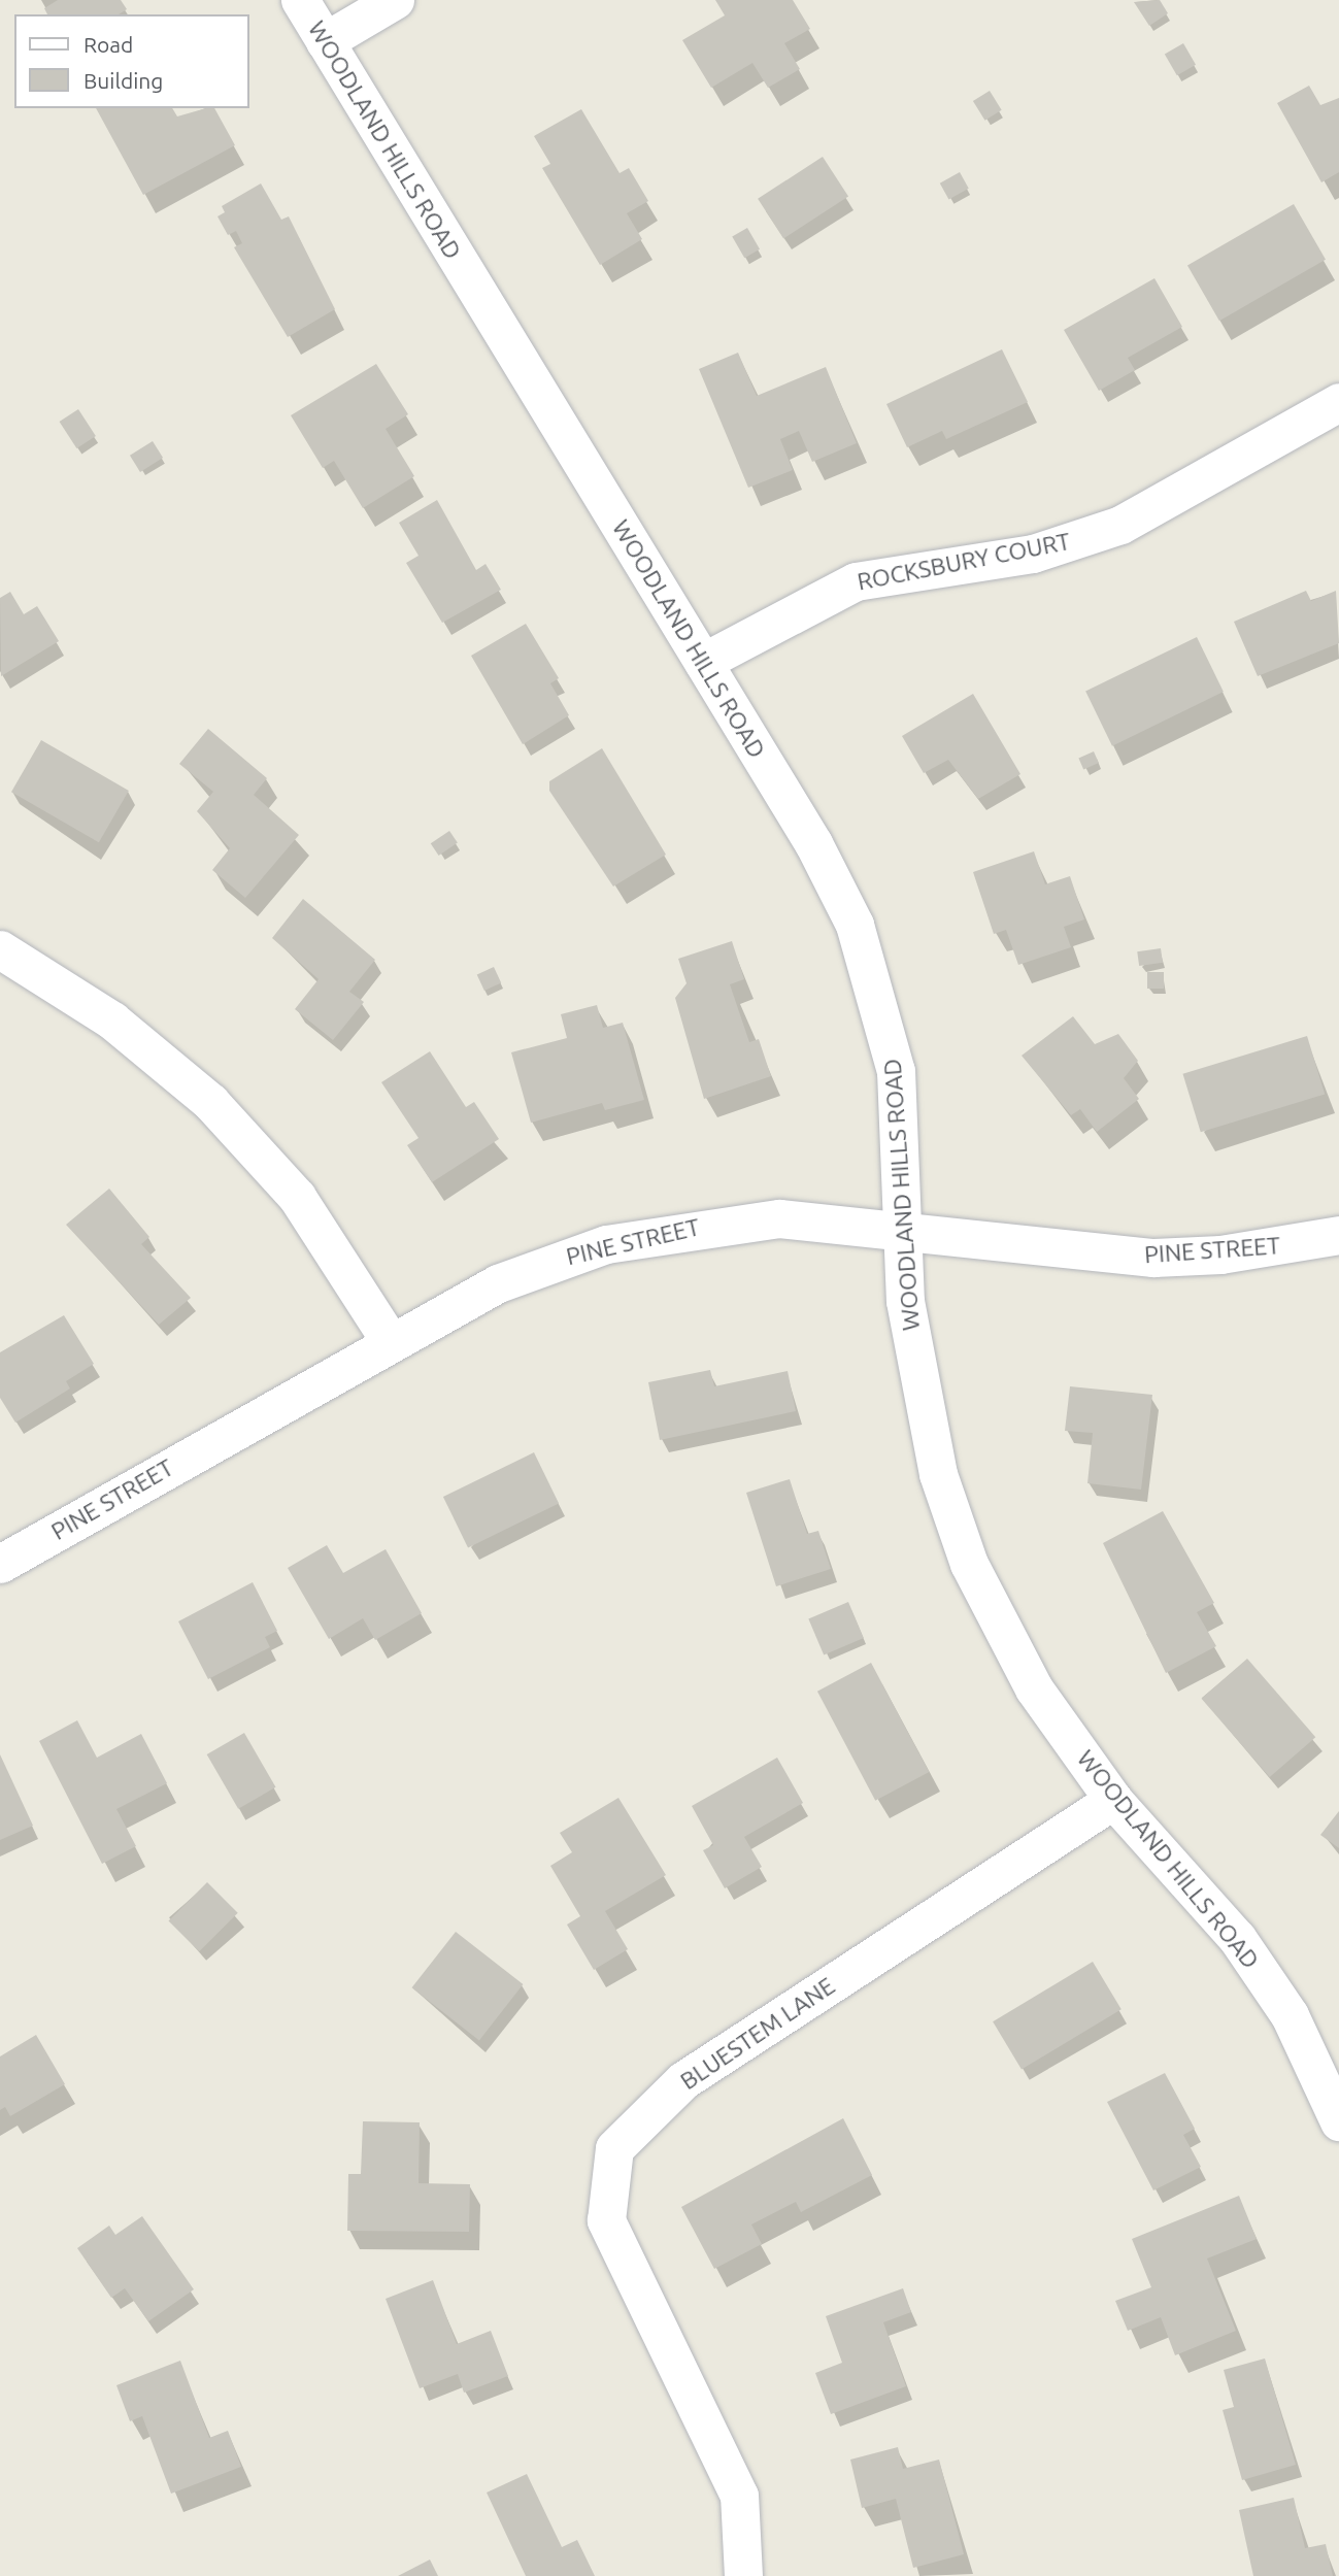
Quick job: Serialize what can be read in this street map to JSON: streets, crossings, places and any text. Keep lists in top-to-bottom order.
{
  "streets": {
    "street": [
      "WOODLAND HILLS ROAD",
      "ROCKSBURY COURT",
      "PINE STREET",
      "BLUESTEM LANE"
    ]
  },
  "crossings": [
    ["WOODLAND HILLS ROAD", "ROCKSBURY COURT"],
    ["WOODLAND HILLS ROAD", "PINE STREET"],
    ["WOODLAND HILLS ROAD", "BLUESTEM LANE"]
  ],
  "legend": ["Road", "Building"]
}
